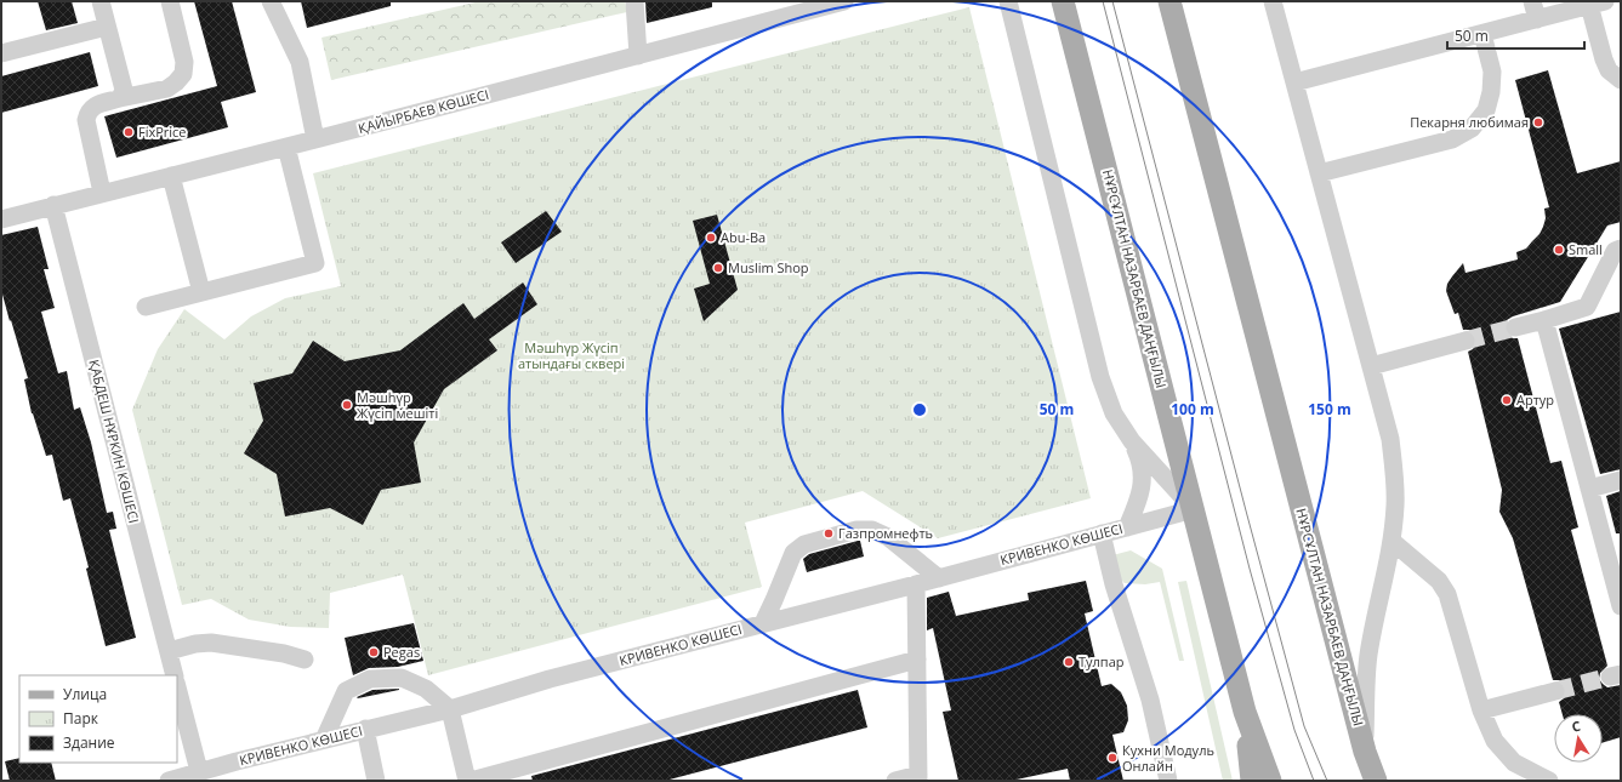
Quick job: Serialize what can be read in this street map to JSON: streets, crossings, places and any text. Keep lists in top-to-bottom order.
{
  "streets": {
    "main road": ["НҰРСҰЛТАН НАЗАРБАЕВ ДАҢҒЫЛЫ"],
    "street": ["ҚАЙЫРБАЕВ КӨШЕСІ", "ҚАБДЕШ НҰРКИН КӨШЕСІ", "КРИВЕНКО КӨШЕСІ"]
  },
  "crossings": [
    ["ҚАЙЫРБАЕВ КӨШЕСІ", "ҚАБДЕШ НҰРКИН КӨШЕСІ"],
    ["НҰРСҰЛТАН НАЗАРБАЕВ ДАҢҒЫЛЫ", "КРИВЕНКО КӨШЕСІ"]
  ],
  "parks": ["Мәшһүр Жүсіп атындағы сквері"],
  "places": [
    "Пекарня любимая",
    "FixPrice",
    "Abu-Ba",
    "Small",
    "Muslim Shop",
    "Артур",
    "Мәшһүр Жүсіп мешіті",
    "Газпромнефть",
    "Pegas",
    "Тулпар",
    "Кухни Модуль Онлайн"
  ],
  "legend": ["Улица", "Парк", "Здание"],
  "scale_bar": "50 m",
  "north": "top",
  "rings": ["50 m", "100 m", "150 m"]
}
